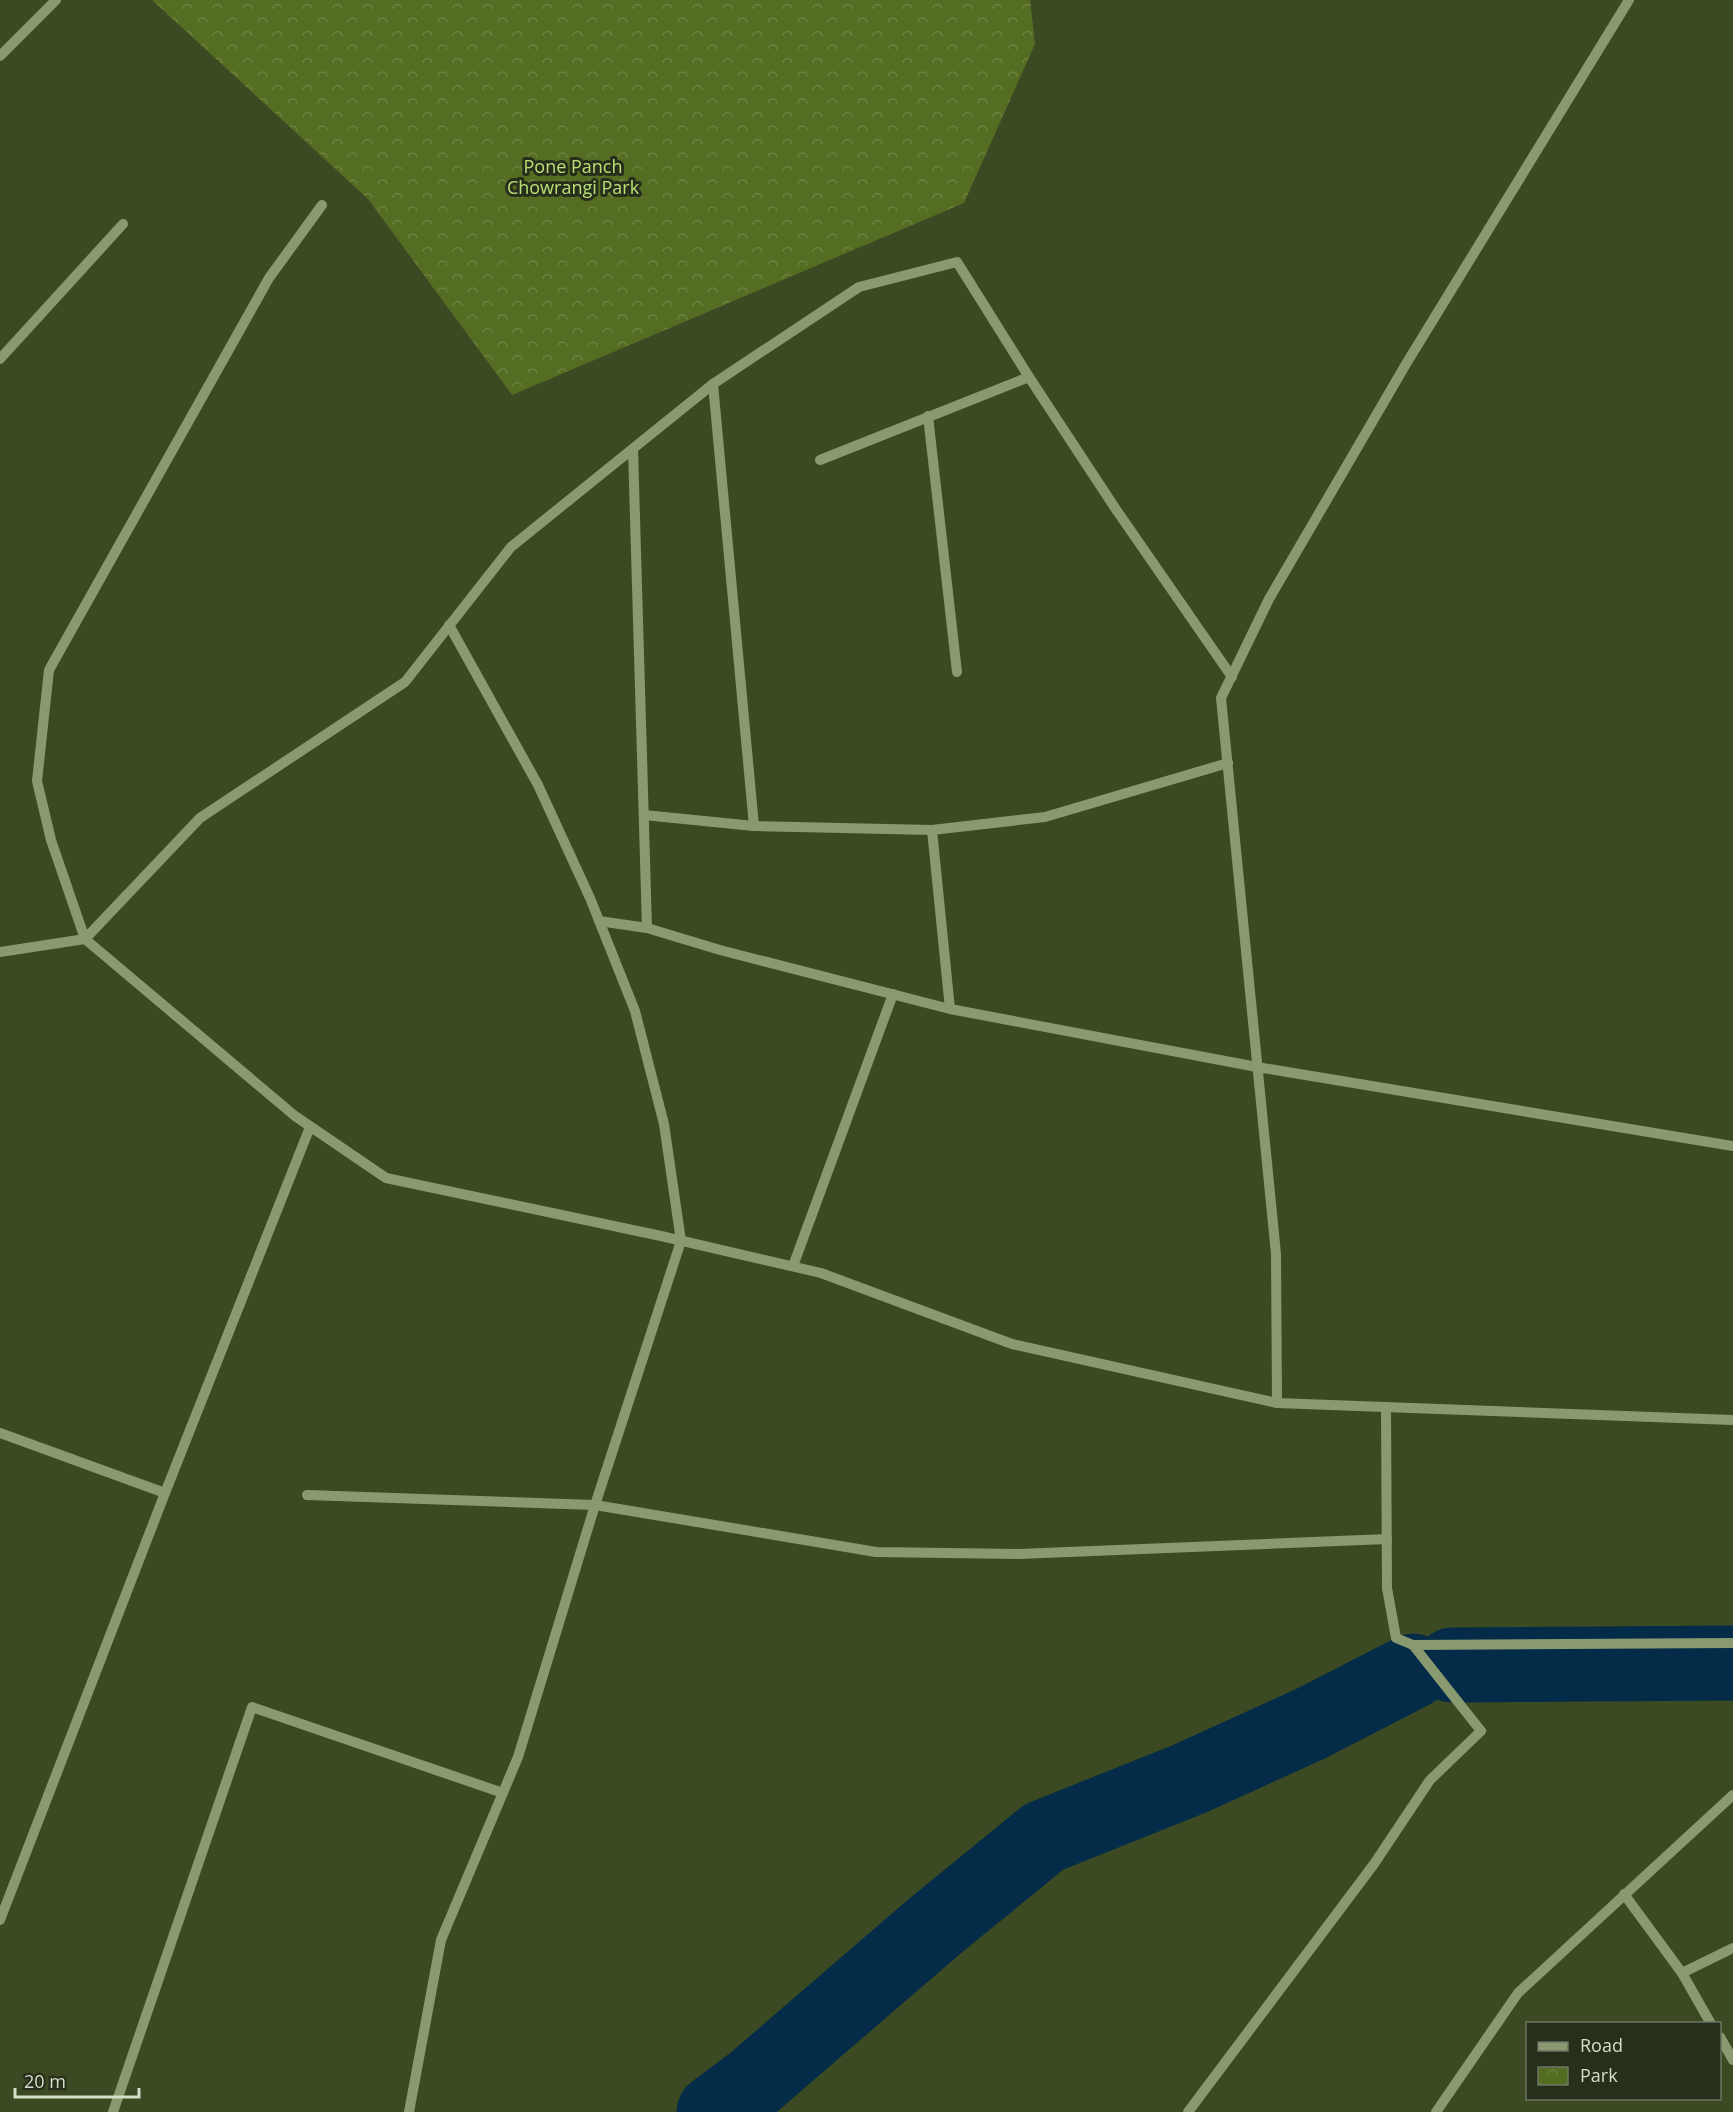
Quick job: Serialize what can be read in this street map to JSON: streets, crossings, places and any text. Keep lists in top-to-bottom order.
{
  "parks": ["Pone Panch Chowrangi Park"],
  "legend": ["Road", "Park"],
  "scale_bar": "20 m"
}
